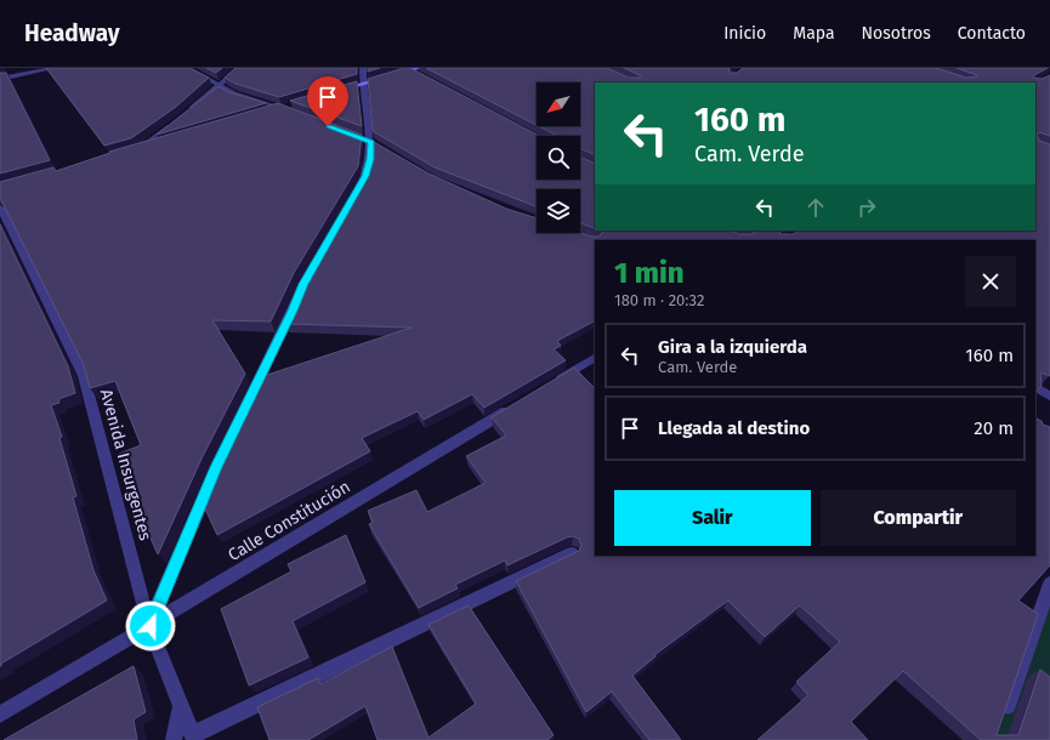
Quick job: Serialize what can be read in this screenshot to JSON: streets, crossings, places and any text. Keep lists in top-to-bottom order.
{
  "streets": {
    "street": ["Avenida Insurgentes", "Calle Constitución"]
  },
  "crossings": [
    ["Avenida Insurgentes", "Calle Constitución"]
  ],
  "north": "bottom left",
  "page": {
    "header": "Headway",
    "nav": [
      "Inicio",
      "Mapa",
      "Nosotros",
      "Contacto"
    ],
    "turn": ["160 m", "Cam. Verde"],
    "heading": ["1 min", "180 m · 20:32"],
    "list": [
      {
        "name": "Gira a la izquierda",
        "note": "Cam. Verde",
        "value": "160 m"
      },
      {
        "name": "Llegada al destino",
        "value": "20 m"
      }
    ],
    "buttons": ["Salir", "Compartir"]
  }
}
